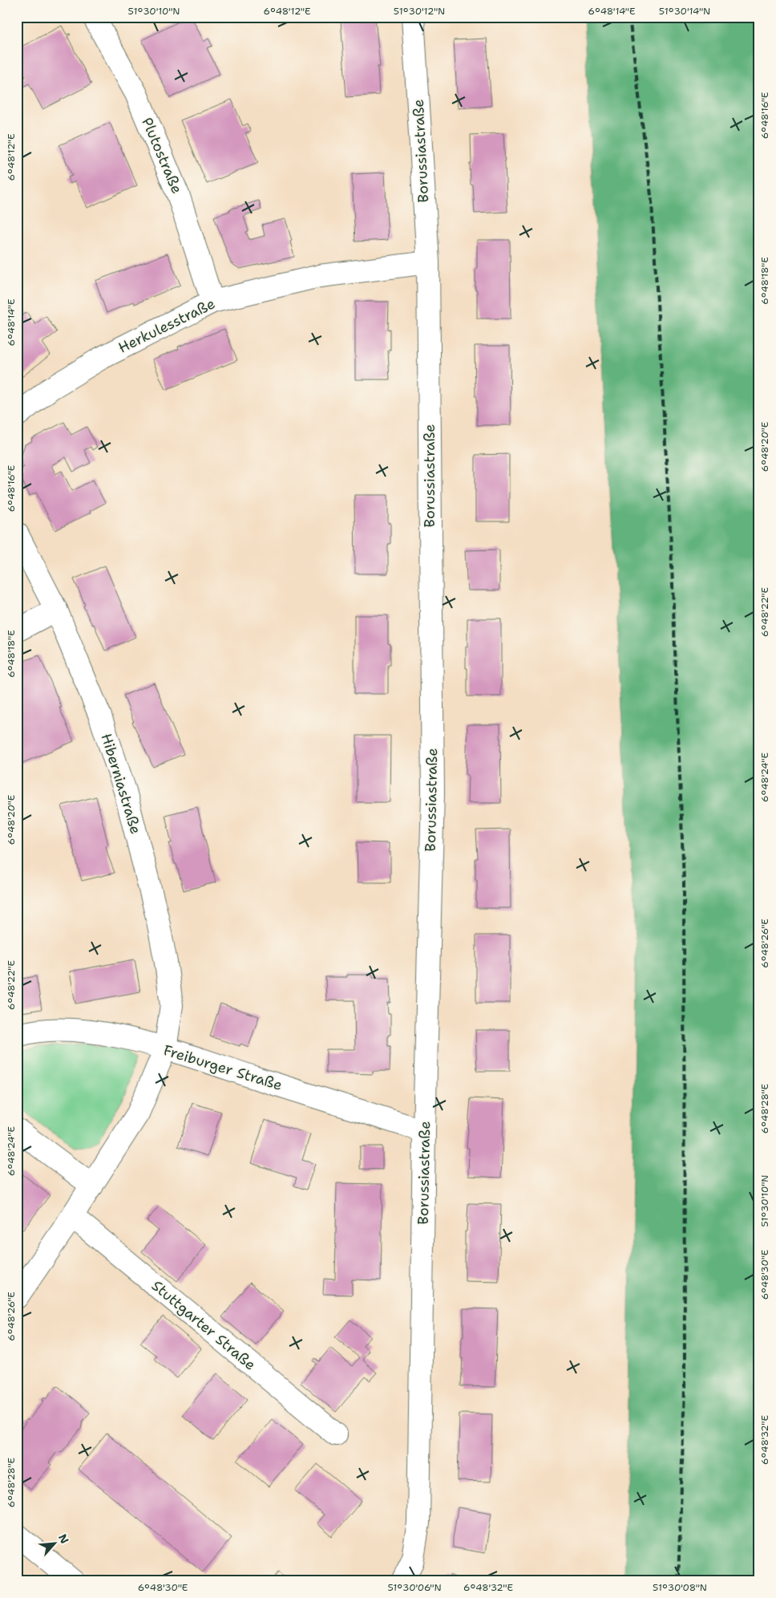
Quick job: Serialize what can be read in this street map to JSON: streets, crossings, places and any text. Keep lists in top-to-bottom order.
{
  "streets": {
    "street": [
      "Borussiastraße",
      "Plutostraße",
      "Herkulesstraße",
      "Hiberniastraße",
      "Freiburger Straße",
      "Stuttgarter Straße"
    ]
  },
  "crossings": [
    ["Borussiastraße", "Herkulesstraße"],
    ["Borussiastraße", "Freiburger Straße"],
    ["Plutostraße", "Herkulesstraße"],
    ["Hiberniastraße", "Freiburger Straße"]
  ],
  "north": "top right",
  "coordinates": [
    "51°30'10\"N",
    "6°48'12\"E",
    "51°30'12\"N",
    "6°48'14\"E",
    "51°30'14\"N",
    "6°48'16\"E",
    "6°48'18\"E",
    "6°48'20\"E",
    "6°48'22\"E",
    "6°48'24\"E",
    "6°48'26\"E",
    "6°48'28\"E",
    "6°48'30\"E",
    "6°48'32\"E",
    "51°30'06\"N",
    "51°30'08\"N"
  ]
}
